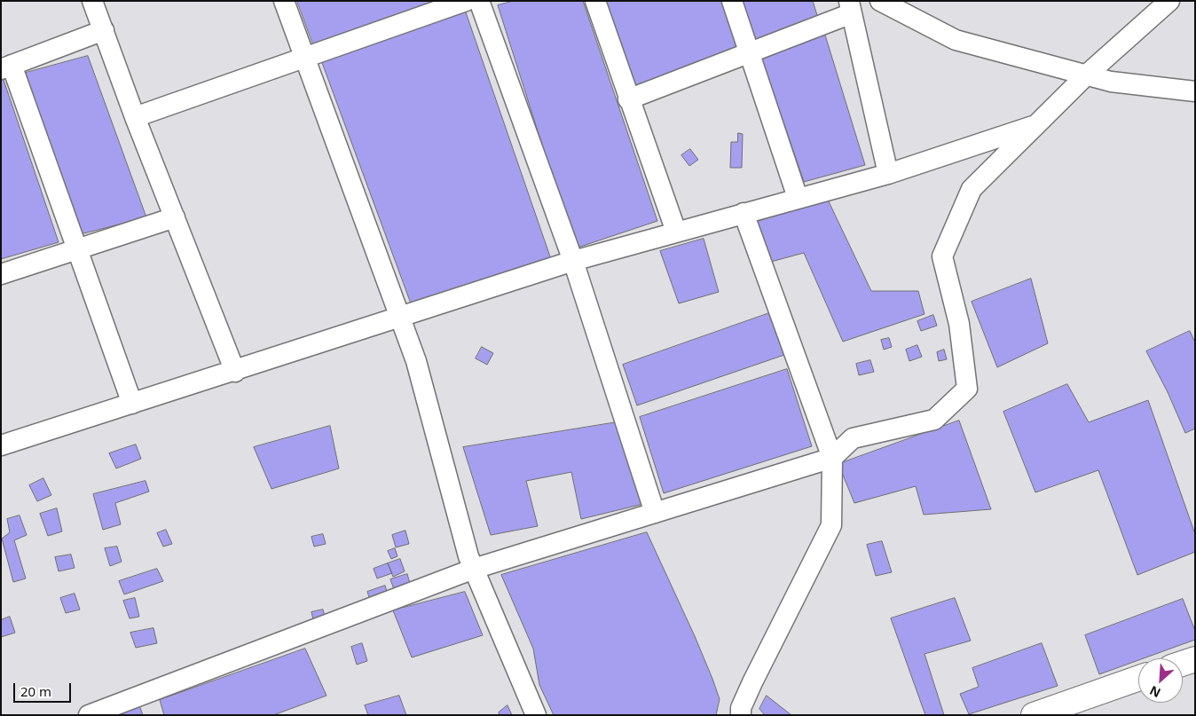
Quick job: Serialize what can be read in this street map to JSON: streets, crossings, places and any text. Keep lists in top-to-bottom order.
{
  "scale_bar": "20 m",
  "north": "bottom left"
}
